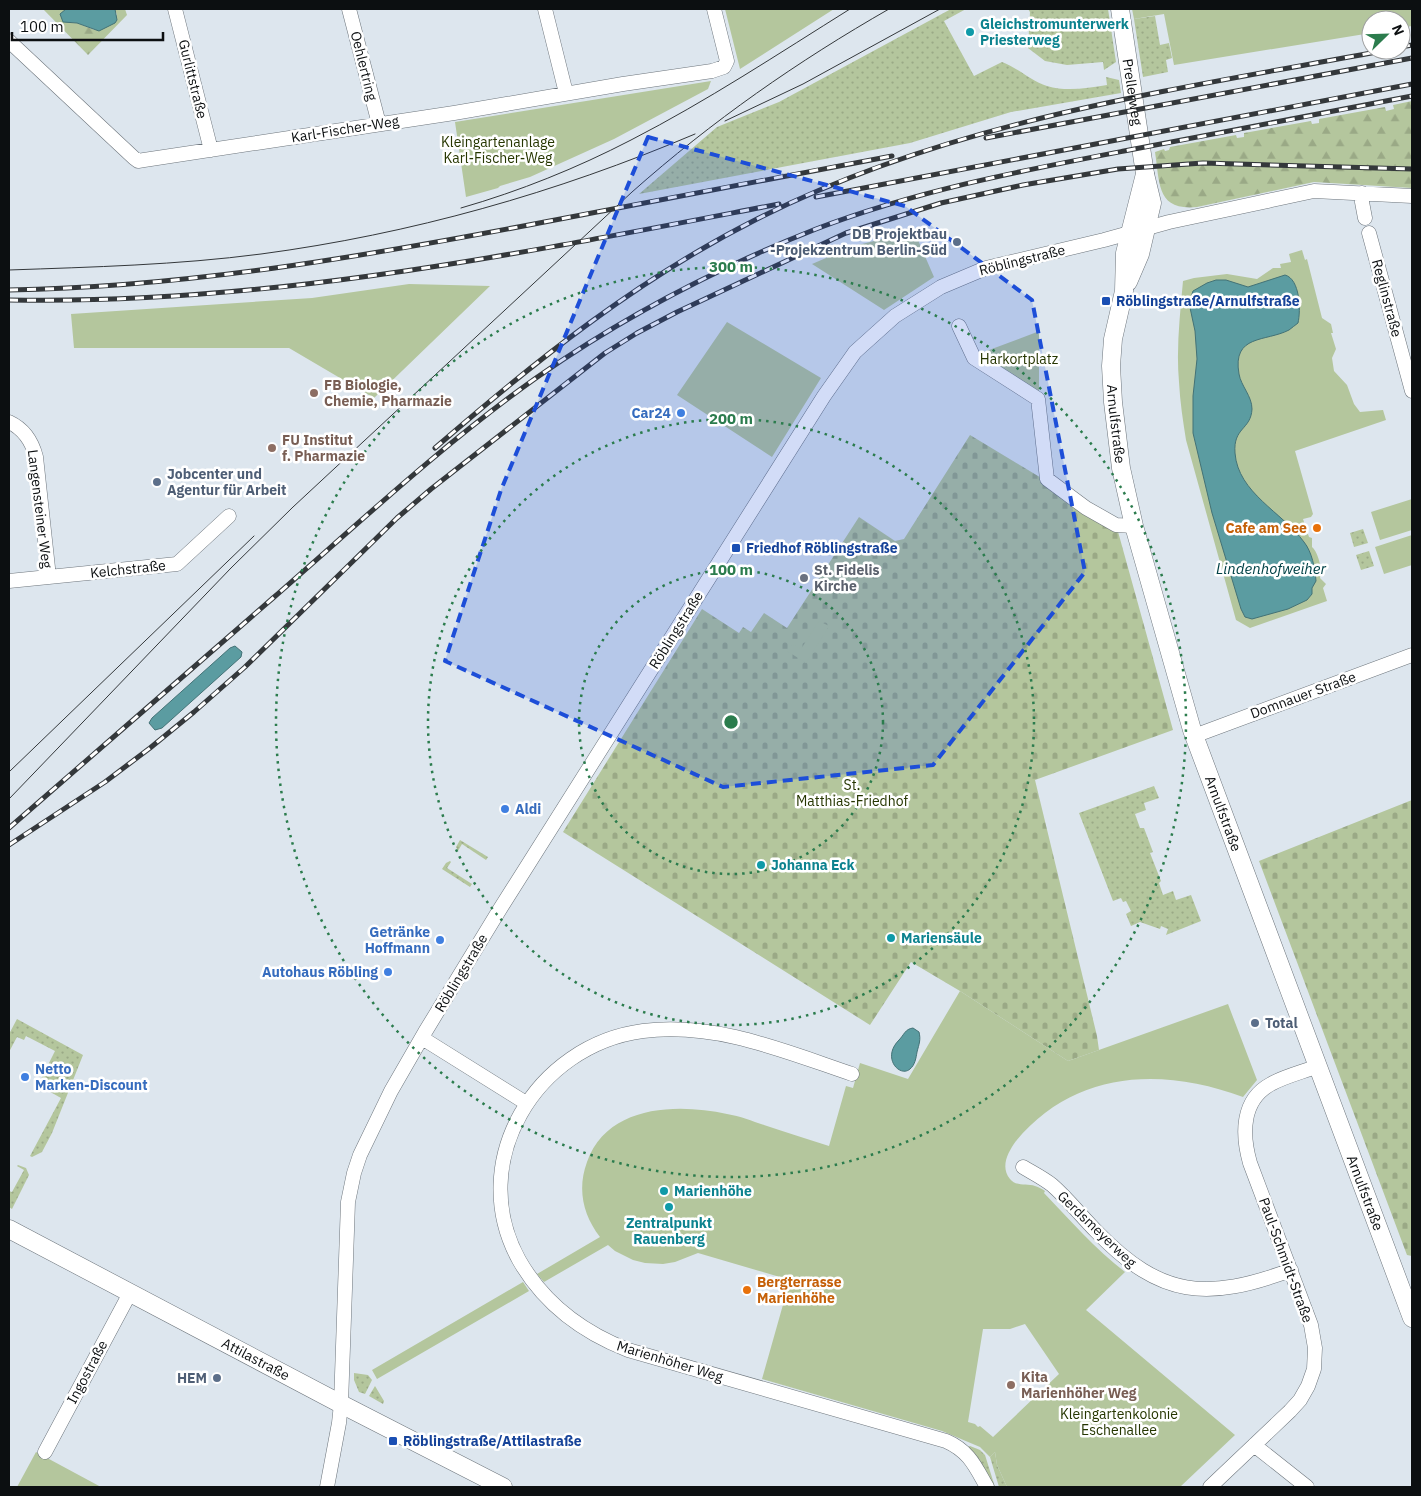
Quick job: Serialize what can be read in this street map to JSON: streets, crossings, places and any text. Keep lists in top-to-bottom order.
{
  "streets": {
    "main road": ["Prellerweg", "Arnulfstraße", "Attilastraße"],
    "street": [
      "Oehlertring",
      "Gurlittstraße",
      "Karl-Fischer-Weg",
      "Röblingstraße",
      "Reglinstraße",
      "Langensteiner Weg",
      "Kelchstraße",
      "Domnauer Straße",
      "Gerdsmeyerweg",
      "Paul-Schmidt-Straße",
      "Marienhöher Weg",
      "Ingostraße"
    ]
  },
  "crossings": [
    ["Oehlertring", "Karl-Fischer-Weg"],
    ["Gurlittstraße", "Karl-Fischer-Weg"],
    ["Prellerweg", "Röblingstraße"],
    ["Prellerweg", "Arnulfstraße"],
    ["Röblingstraße", "Arnulfstraße"],
    ["Röblingstraße", "Attilastraße"],
    ["Arnulfstraße", "Domnauer Straße"],
    ["Arnulfstraße", "Paul-Schmidt-Straße"],
    ["Langensteiner Weg", "Kelchstraße"],
    ["Gerdsmeyerweg", "Paul-Schmidt-Straße"],
    ["Attilastraße", "Ingostraße"]
  ],
  "water": ["Lindenhofweiher"],
  "parks": [
    "Kleingartenanlage Karl-Fischer-Weg",
    "Harkortplatz",
    "St. Matthias-Friedhof",
    "Kleingartenkolonie Eschenallee"
  ],
  "places": {
    "other": [
      "Gleichstromunterwerk Priesterweg",
      "DB Projektbau -Projekzentrum Berlin-Süd",
      "FB Biologie, Chemie, Pharmazie",
      "Car24",
      "FU Institut f. Pharmazie",
      "Jobcenter und Agentur für Arbeit",
      "Cafe am See",
      "St. Fidelis Kirche",
      "Aldi",
      "Johanna Eck",
      "Mariensäule",
      "Getränke Hoffmann",
      "Autohaus Röbling",
      "Total",
      "Netto Marken-Discount",
      "Marienhöhe",
      "Zentralpunkt Rauenberg",
      "Bergterrasse Marienhöhe",
      "HEM",
      "Kita Marienhöher Weg"
    ],
    "transit": ["Röblingstraße/Arnulfstraße", "Friedhof Röblingstraße", "Röblingstraße/Attilastraße"]
  },
  "scale_bar": "100 m",
  "north": "top right",
  "rings": ["300 m", "200 m", "100 m"]
}
